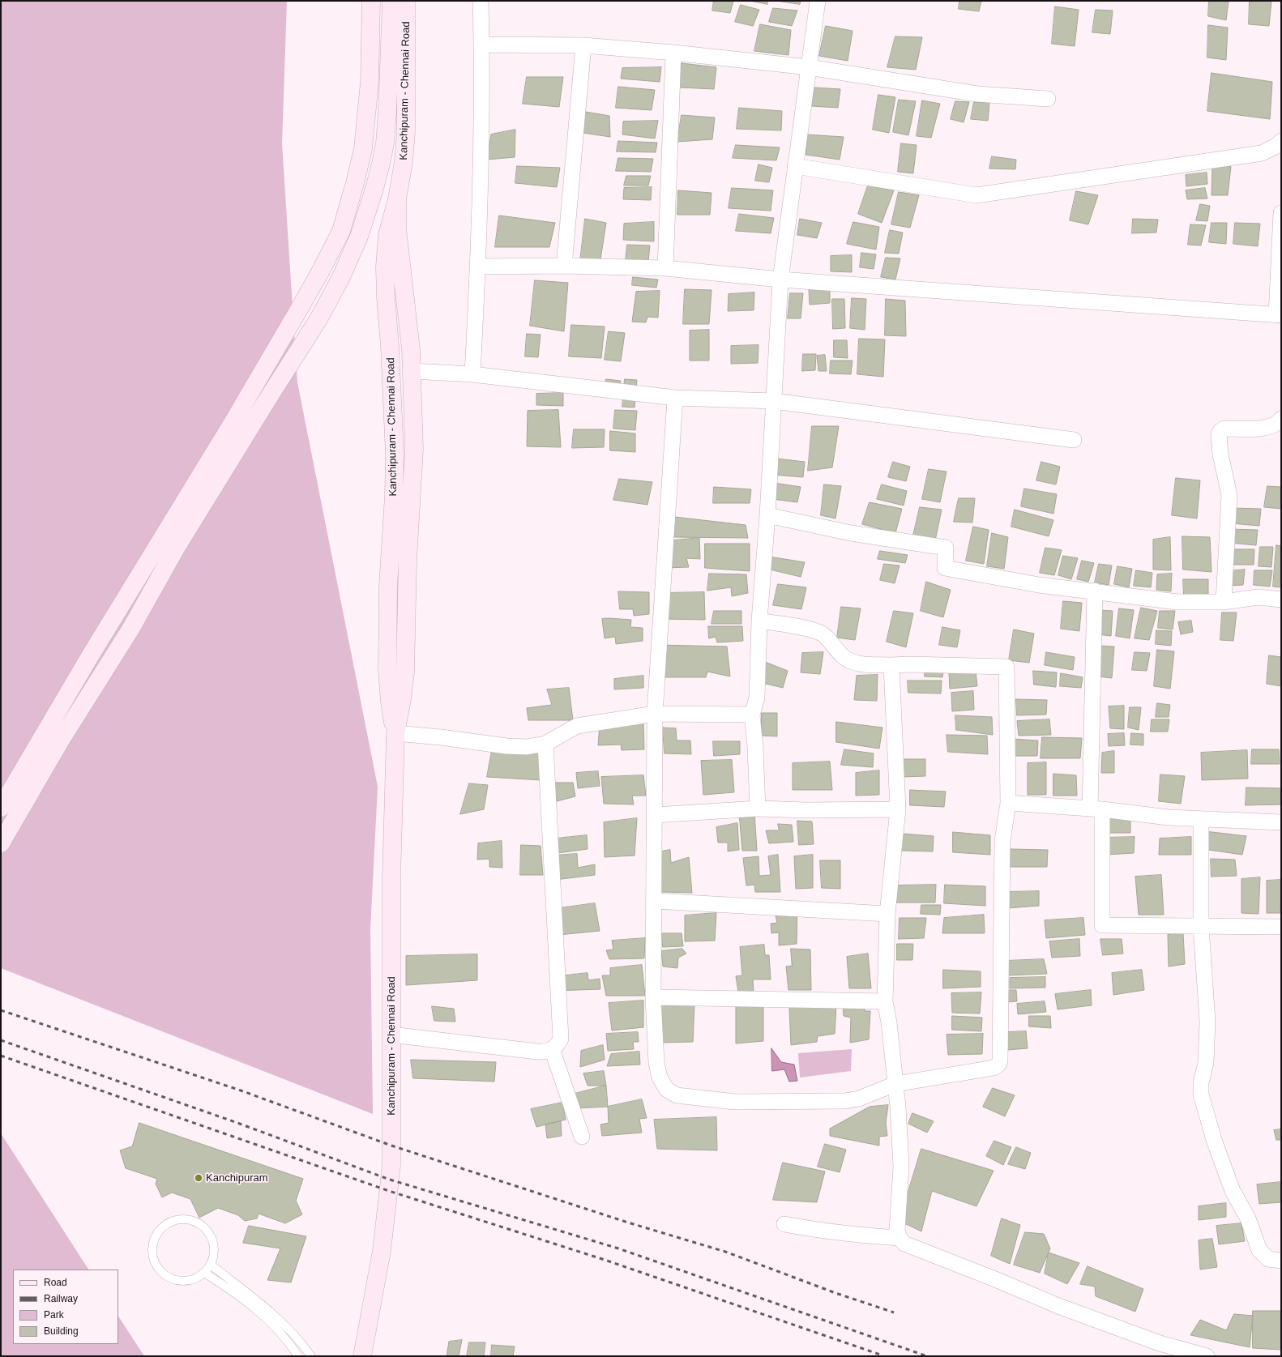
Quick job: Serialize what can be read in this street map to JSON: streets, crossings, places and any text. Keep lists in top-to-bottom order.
{
  "streets": {
    "main road": ["Kanchipuram - Chennai Road"]
  },
  "places": ["Kanchipuram"],
  "legend": [
    "Road",
    "Railway",
    "Park",
    "Building"
  ]
}
